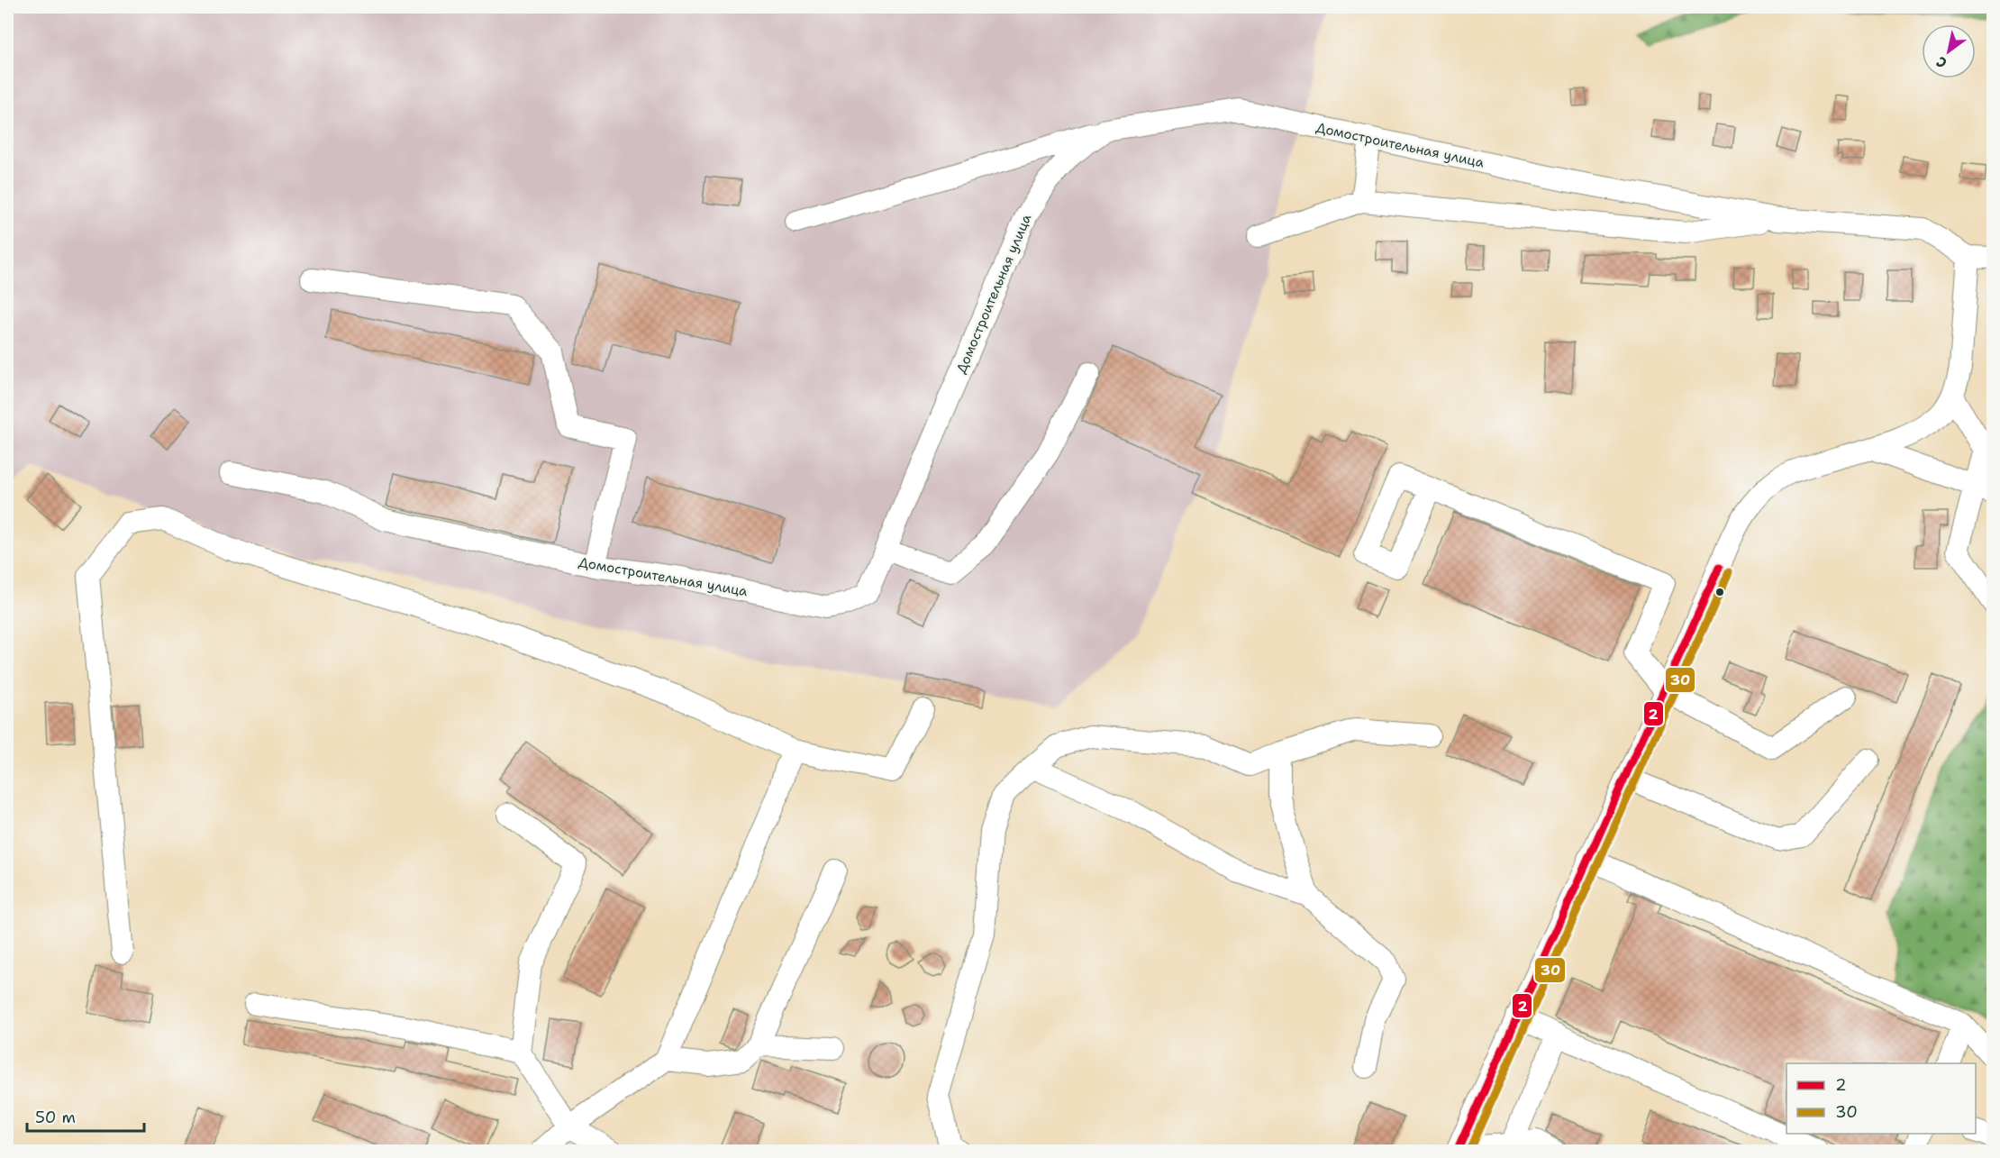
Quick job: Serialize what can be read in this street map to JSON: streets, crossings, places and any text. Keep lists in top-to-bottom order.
{
  "streets": {
    "street": ["Домостроительная улица"]
  },
  "lines": ["transit line 2", "transit line 30"],
  "legend": ["2", "30"],
  "scale_bar": "50 m",
  "north": "bottom left"
}
